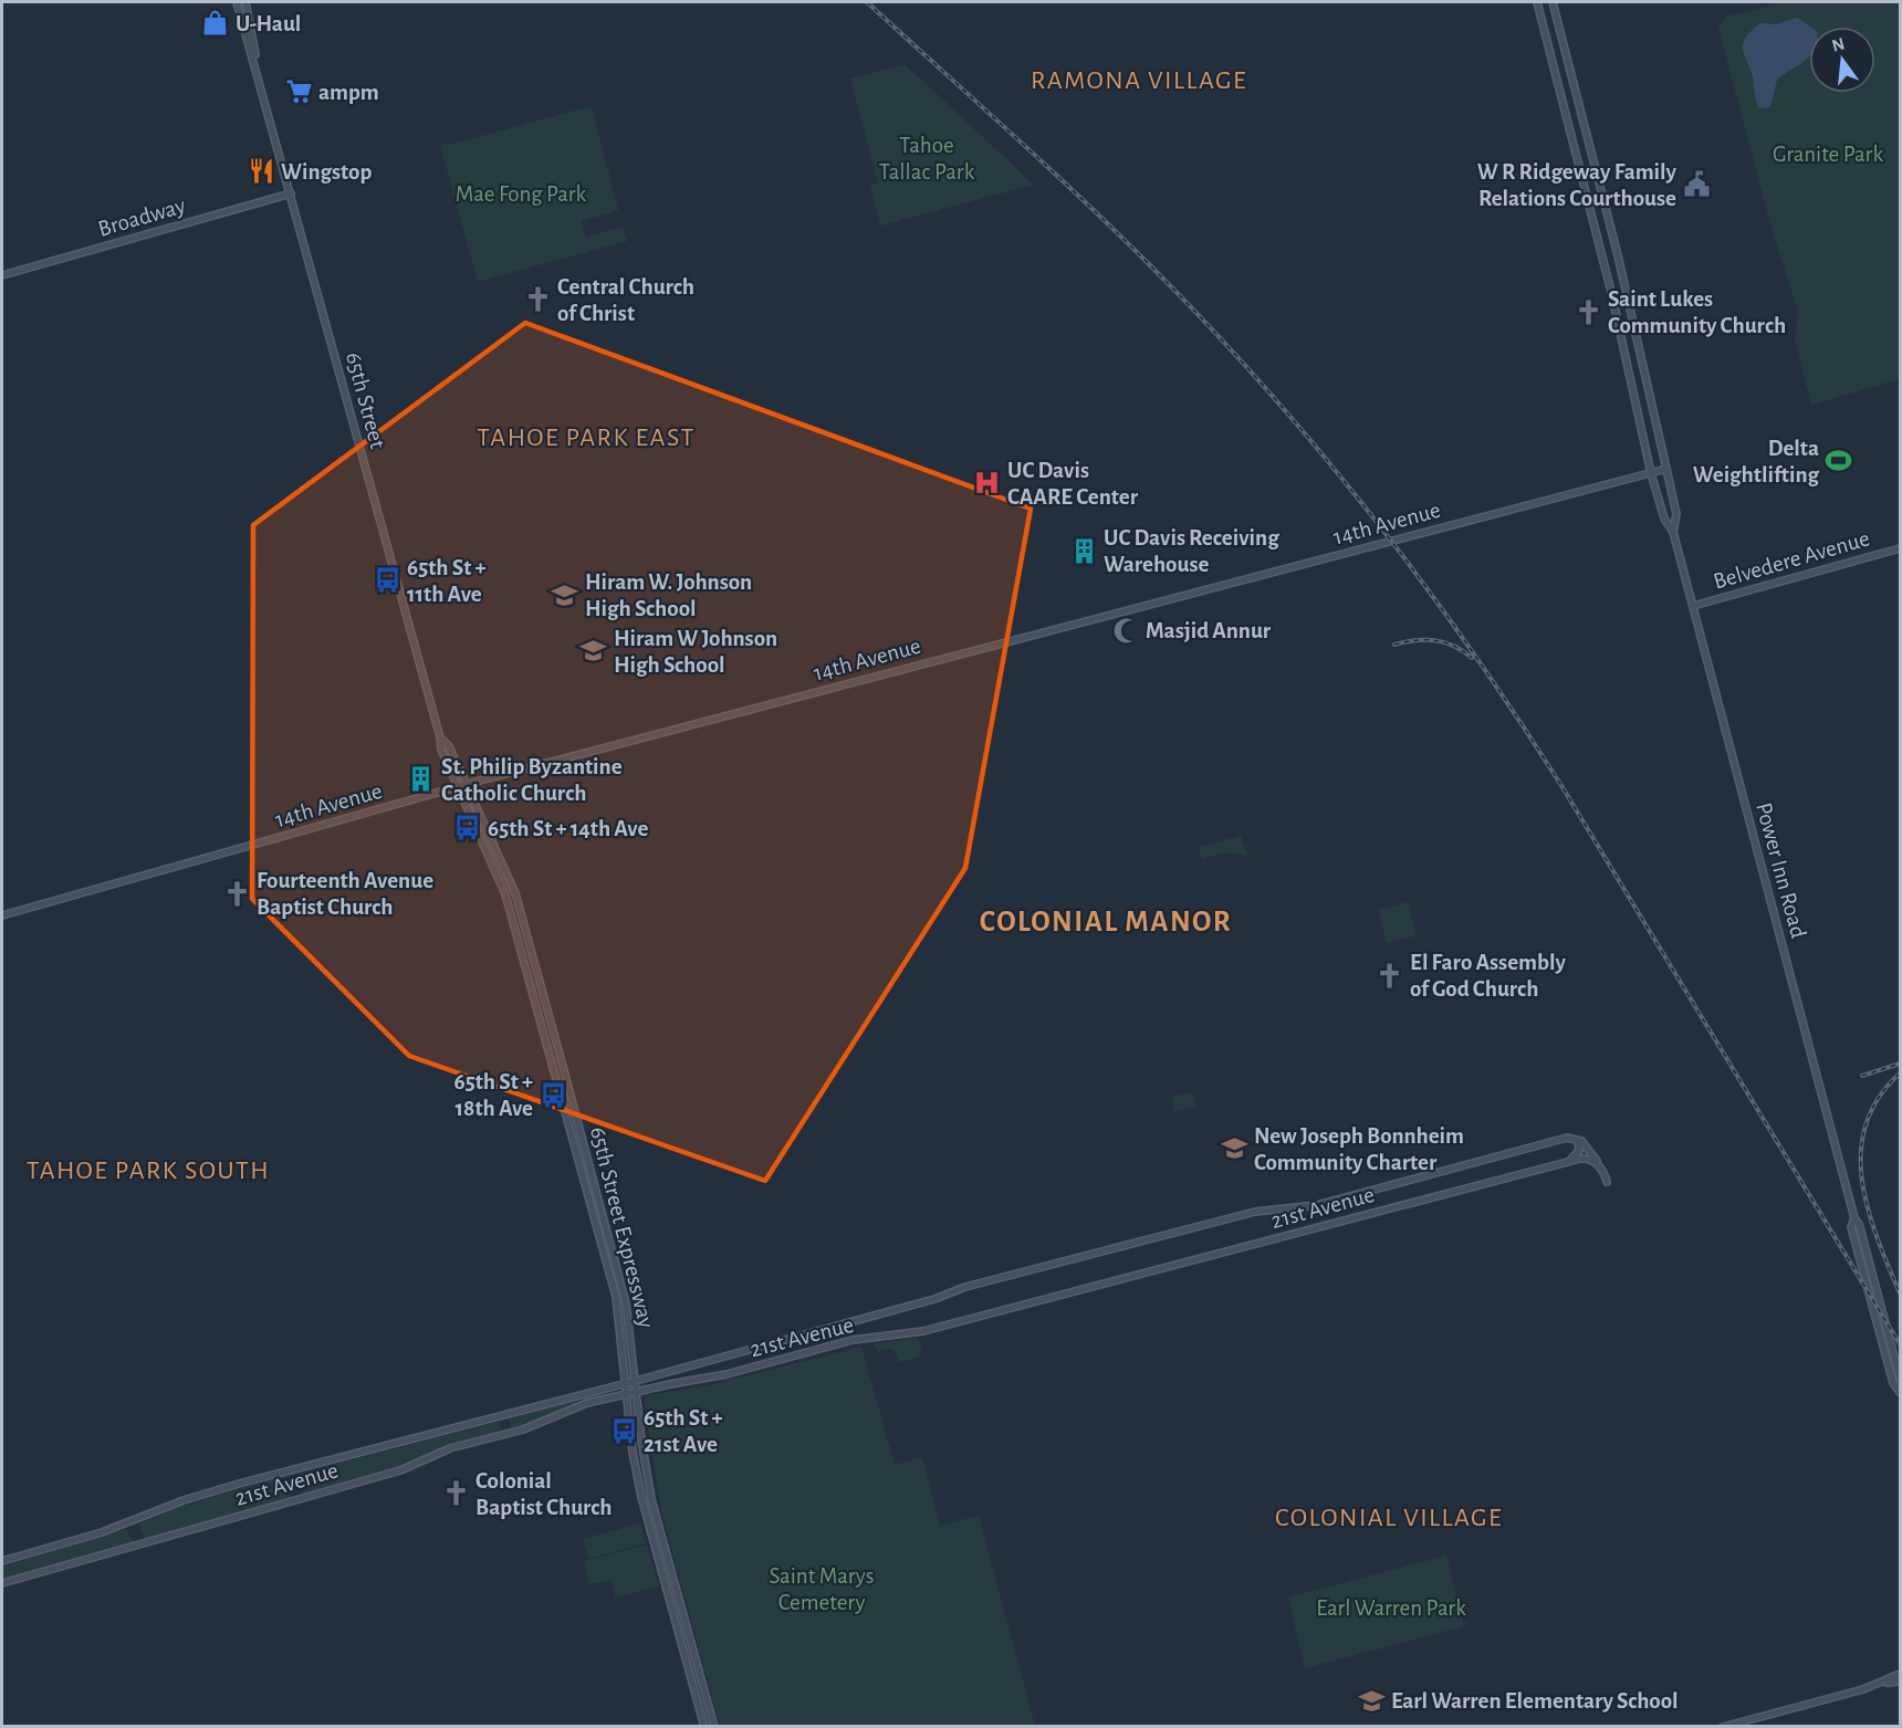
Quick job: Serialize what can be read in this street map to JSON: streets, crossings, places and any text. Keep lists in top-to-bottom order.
{
  "streets": {
    "main road": [
      "Broadway",
      "65th Street",
      "14th Avenue",
      "Belvedere Avenue",
      "Power Inn Road",
      "21st Avenue",
      "65th Street Expressway"
    ]
  },
  "crossings": [
    ["Broadway", "65th Street"],
    ["65th Street", "14th Avenue"],
    ["65th Street", "65th Street Expressway"],
    ["14th Avenue", "Power Inn Road"],
    ["14th Avenue", "65th Street Expressway"],
    ["Belvedere Avenue", "Power Inn Road"],
    ["21st Avenue", "65th Street Expressway"]
  ],
  "districts": [
    "RAMONA VILLAGE",
    "TAHOE PARK EAST",
    "COLONIAL MANOR",
    "TAHOE PARK SOUTH",
    "COLONIAL VILLAGE"
  ],
  "parks": [
    "Tahoe Tallac Park",
    "Granite Park",
    "Mae Fong Park",
    "Saint Marys Cemetery",
    "Earl Warren Park"
  ],
  "places": {
    "shop": ["U-Haul"],
    "supermarket": ["ampm"],
    "restaurant": ["Wingstop"],
    "public building": ["W R Ridgeway Family Relations Courthouse"],
    "church": [
      "Central Church of Christ",
      "Saint Lukes Community Church",
      "Fourteenth Avenue Baptist Church",
      "El Faro Assembly of God Church",
      "Colonial Baptist Church"
    ],
    "sports": ["Delta Weightlifting"],
    "hospital": ["UC Davis CAARE Center"],
    "building": ["UC Davis Receiving Warehouse", "St. Philip Byzantine Catholic Church"],
    "bus stop": [
      "65th St + 11th Ave",
      "65th St + 14th Ave",
      "65th St + 18th Ave",
      "65th St + 21st Ave"
    ],
    "school or university": [
      "Hiram W. Johnson High School",
      "Hiram W Johnson High School",
      "New Joseph Bonnheim Community Charter",
      "Earl Warren Elementary School"
    ],
    "mosque": ["Masjid Annur"]
  },
  "north": "top"
}
